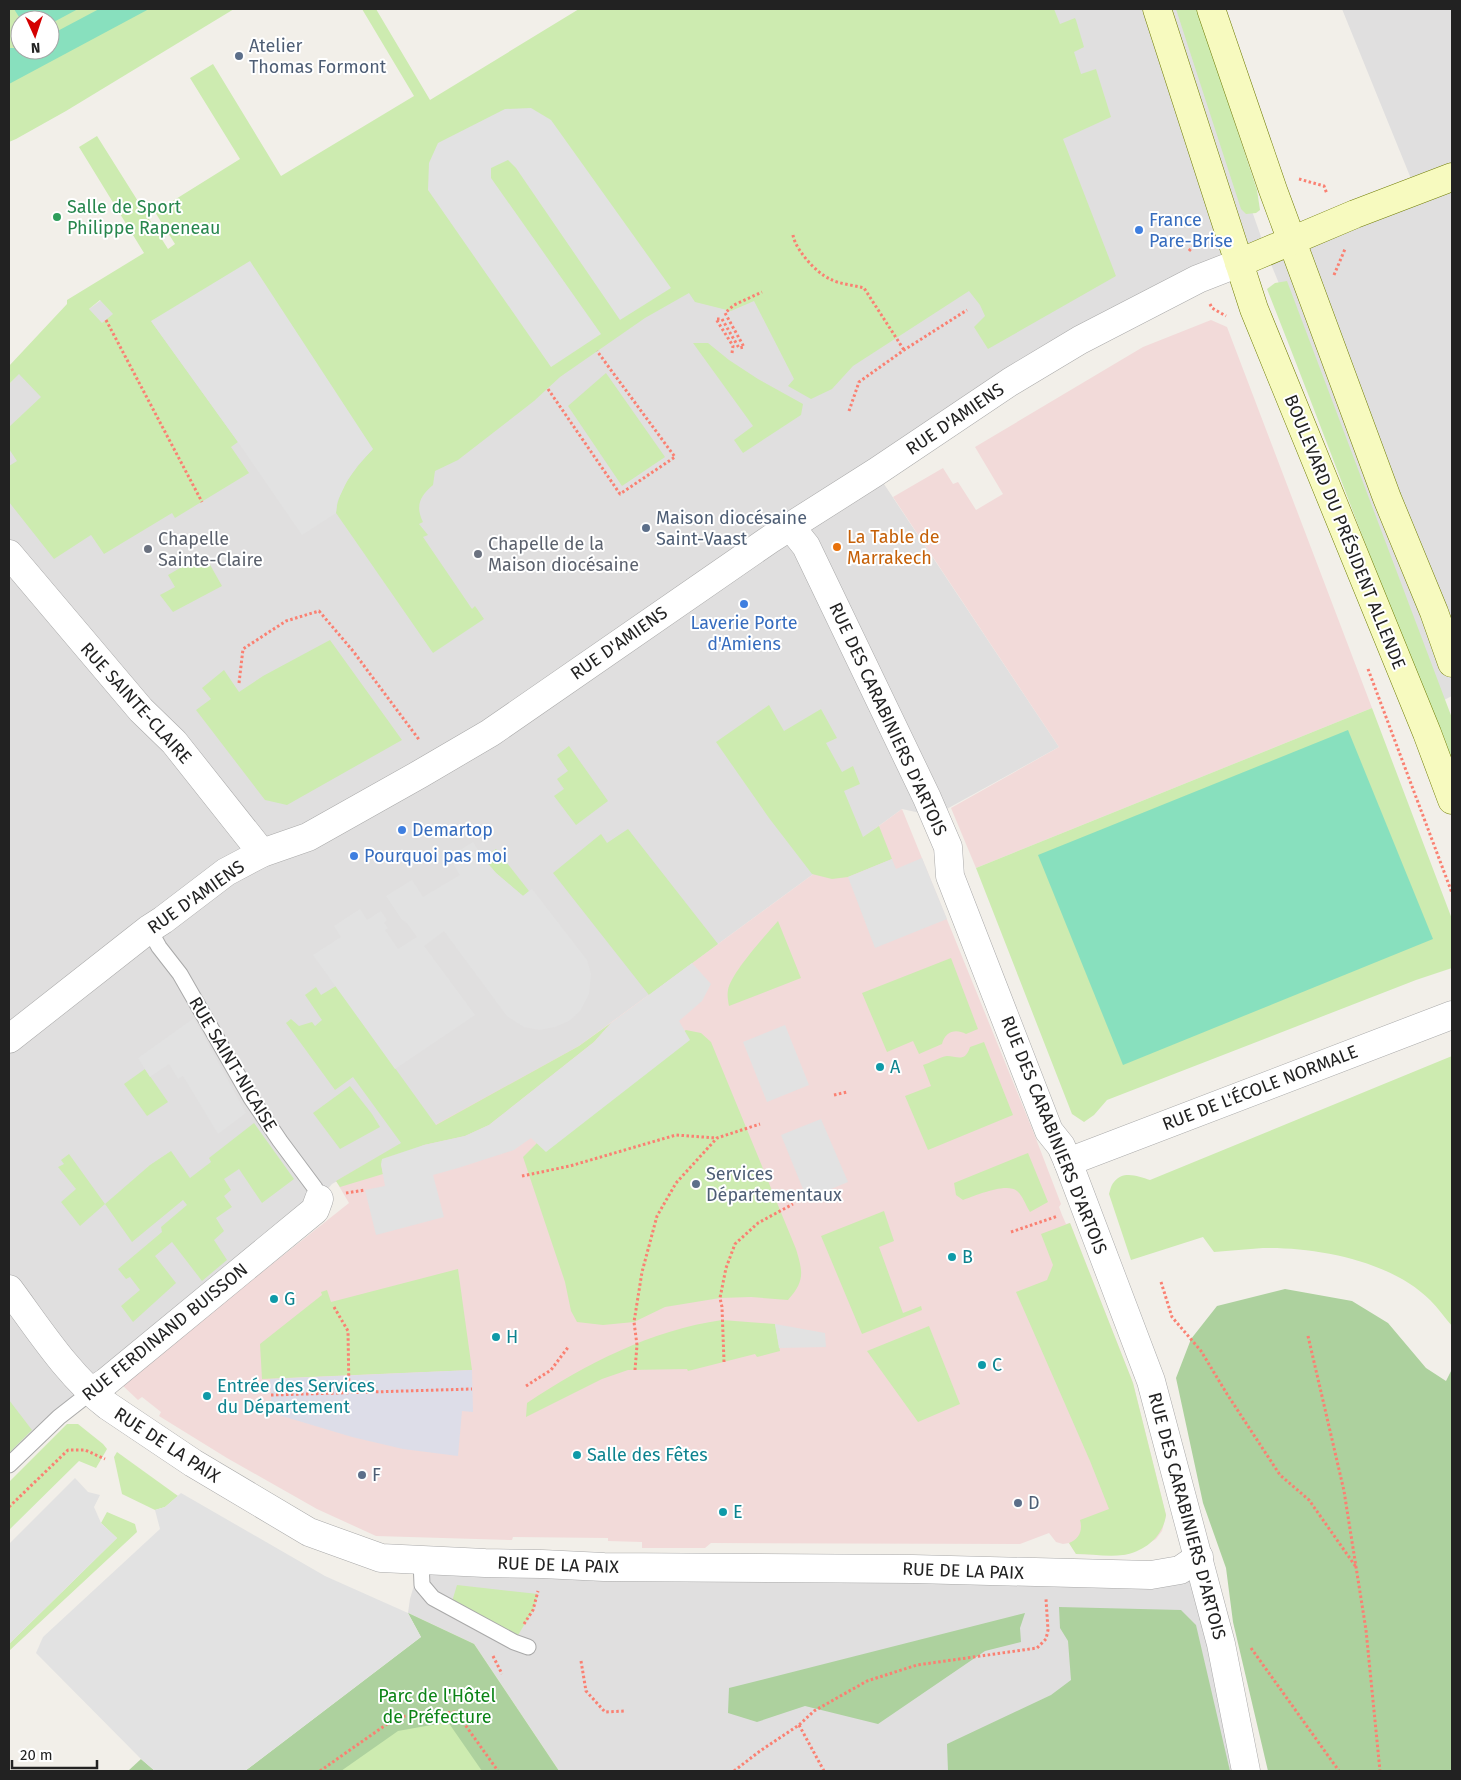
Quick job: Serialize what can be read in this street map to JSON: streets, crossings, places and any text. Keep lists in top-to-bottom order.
{
  "streets": {
    "main road": ["BOULEVARD DU PRÉSIDENT ALLENDE"],
    "street": [
      "RUE D'AMIENS",
      "RUE SAINTE-CLAIRE",
      "RUE DES CARABINIERS D'ARTOIS",
      "RUE DE L'ÉCOLE NORMALE",
      "RUE FERDINAND BUISSON",
      "RUE DE LA PAIX"
    ],
    "lane": ["RUE SAINT-NICAISE"]
  },
  "crossings": [
    ["RUE D'AMIENS", "BOULEVARD DU PRÉSIDENT ALLENDE"],
    ["RUE D'AMIENS", "RUE SAINTE-CLAIRE"],
    ["RUE D'AMIENS", "RUE DES CARABINIERS D'ARTOIS"],
    ["RUE D'AMIENS", "RUE SAINT-NICAISE"],
    ["RUE DES CARABINIERS D'ARTOIS", "RUE DE L'ÉCOLE NORMALE"],
    ["RUE DES CARABINIERS D'ARTOIS", "RUE DE LA PAIX"],
    ["RUE SAINT-NICAISE", "RUE FERDINAND BUISSON"],
    ["RUE FERDINAND BUISSON", "RUE DE LA PAIX"]
  ],
  "parks": ["Parc de l'Hôtel de Préfecture"],
  "places": [
    "Atelier Thomas Formont",
    "Salle de Sport Philippe Rapeneau",
    "France Pare-Brise",
    "Maison diocésaine Saint-Vaast",
    "La Table de Marrakech",
    "Chapelle Sainte-Claire",
    "Chapelle de la Maison diocésaine",
    "Laverie Porte d'Amiens",
    "Demartop",
    "Pourquoi pas moi",
    "A",
    "Services Départementaux",
    "B",
    "G",
    "H",
    "C",
    "Entrée des Services du Département",
    "Salle des Fêtes",
    "F",
    "D",
    "E"
  ],
  "scale_bar": "20 m",
  "north": "bottom"
}
